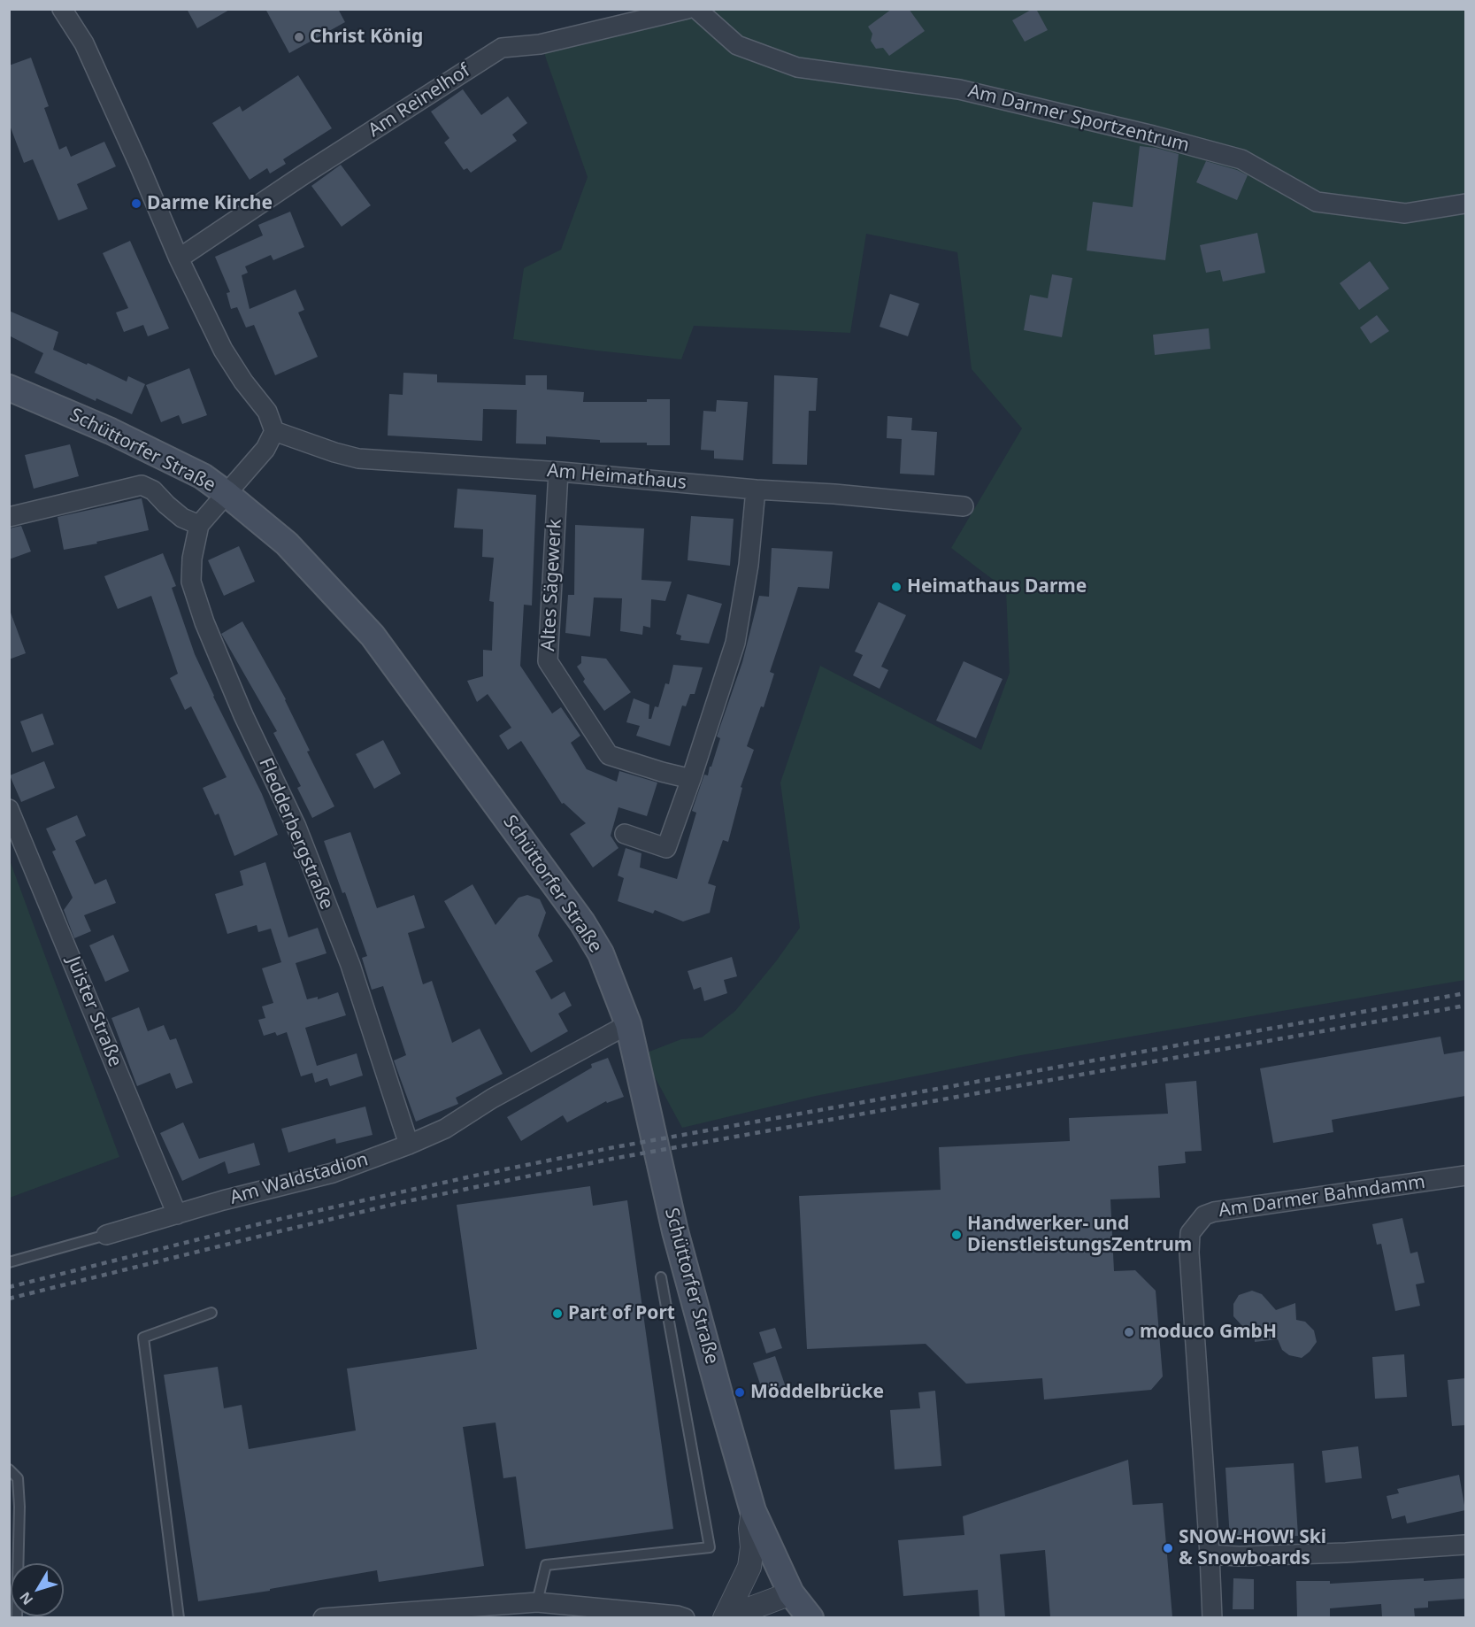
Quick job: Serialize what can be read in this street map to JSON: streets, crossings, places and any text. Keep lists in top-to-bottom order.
{
  "streets": {
    "main road": ["Schüttorfer Straße"],
    "street": [
      "Am Reinelhof",
      "Am Darmer Sportzentrum",
      "Am Heimathaus",
      "Altes Sägewerk",
      "Fledderbergstraße",
      "Juister Straße",
      "Am Waldstadion",
      "Am Darmer Bahndamm"
    ]
  },
  "crossings": [
    ["Schüttorfer Straße", "Am Waldstadion"],
    ["Am Heimathaus", "Altes Sägewerk"],
    ["Fledderbergstraße", "Am Waldstadion"],
    ["Juister Straße", "Am Waldstadion"]
  ],
  "places": [
    "Christ König",
    "Darme Kirche",
    "Heimathaus Darme",
    "Handwerker- und DienstleistungsZentrum",
    "Part of Port",
    "moduco GmbH",
    "Möddelbrücke",
    "SNOW-HOW! Ski & Snowboards"
  ],
  "north": "bottom left"
}
